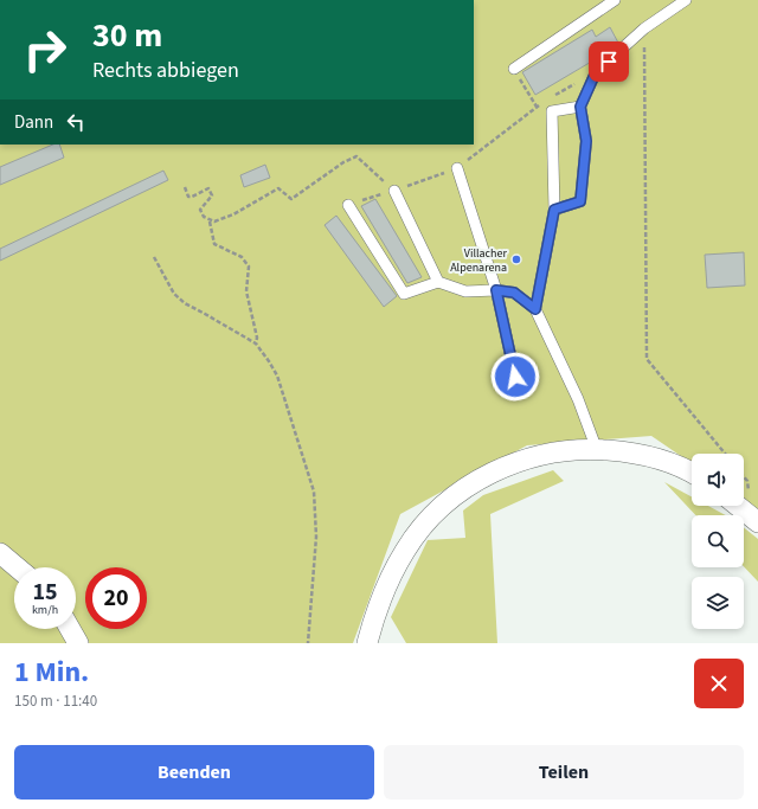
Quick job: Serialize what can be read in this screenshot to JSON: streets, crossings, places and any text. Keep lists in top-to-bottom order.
{
  "places": ["Villacher Alpenarena"],
  "page": {
    "turn": ["30 m", "Rechts abbiegen"],
    "then": "Dann",
    "speed": "15 km/h",
    "limit": "20",
    "heading": ["1 Min.", "150 m · 11:40"],
    "buttons": ["Beenden", "Teilen"]
  }
}
